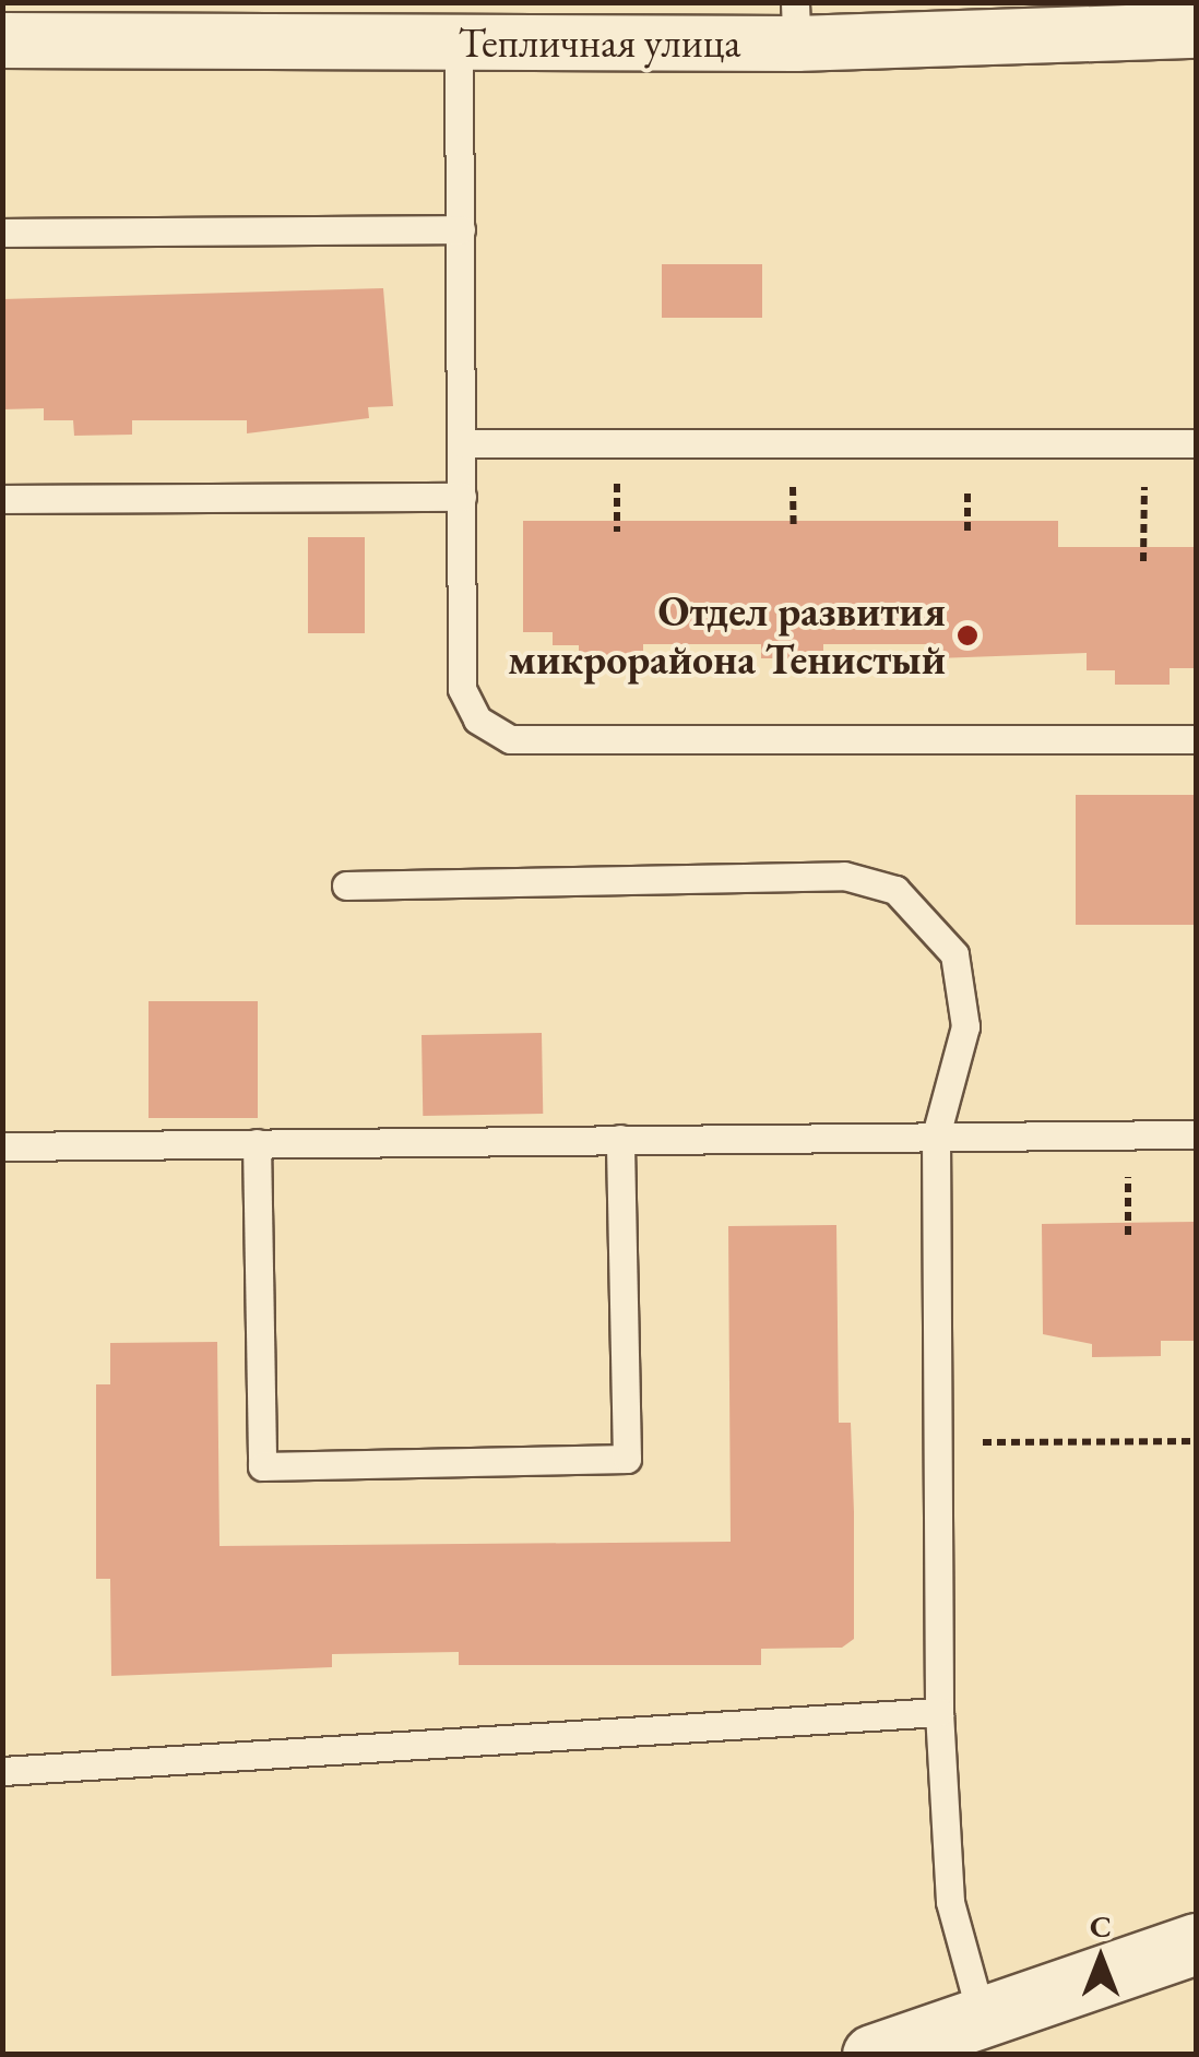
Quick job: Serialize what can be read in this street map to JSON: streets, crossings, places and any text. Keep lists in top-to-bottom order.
{
  "streets": {
    "street": ["Тепличная улица"]
  },
  "places": ["Отдел развития микрорайона Тенистый"],
  "north": "top"
}
